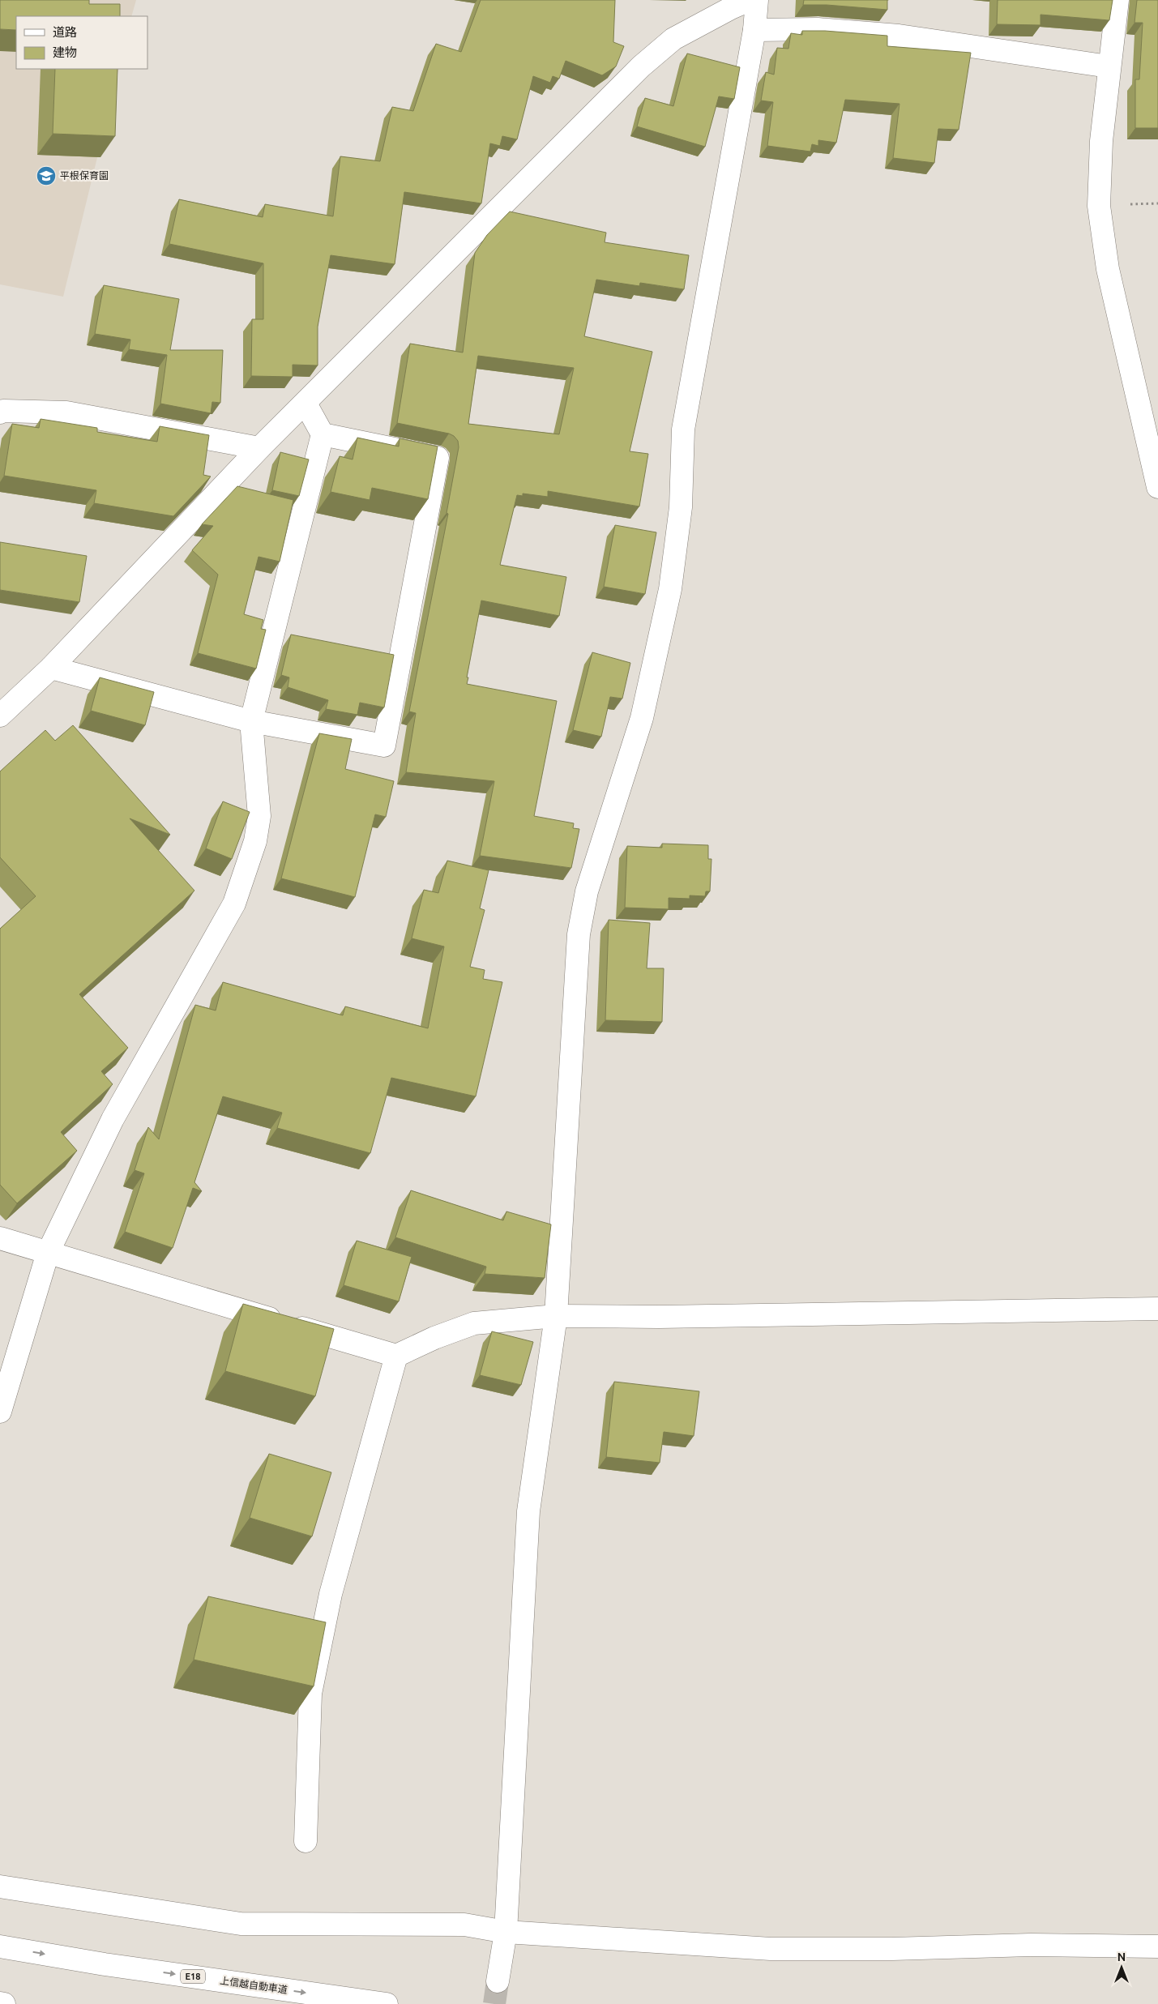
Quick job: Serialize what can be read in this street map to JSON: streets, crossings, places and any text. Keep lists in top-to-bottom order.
{
  "streets": {
    "main road": ["E18", "上信越自動車道"]
  },
  "places": {
    "school or university": ["平根保育園"]
  },
  "legend": ["道路", "建物"],
  "north": "top"
}
